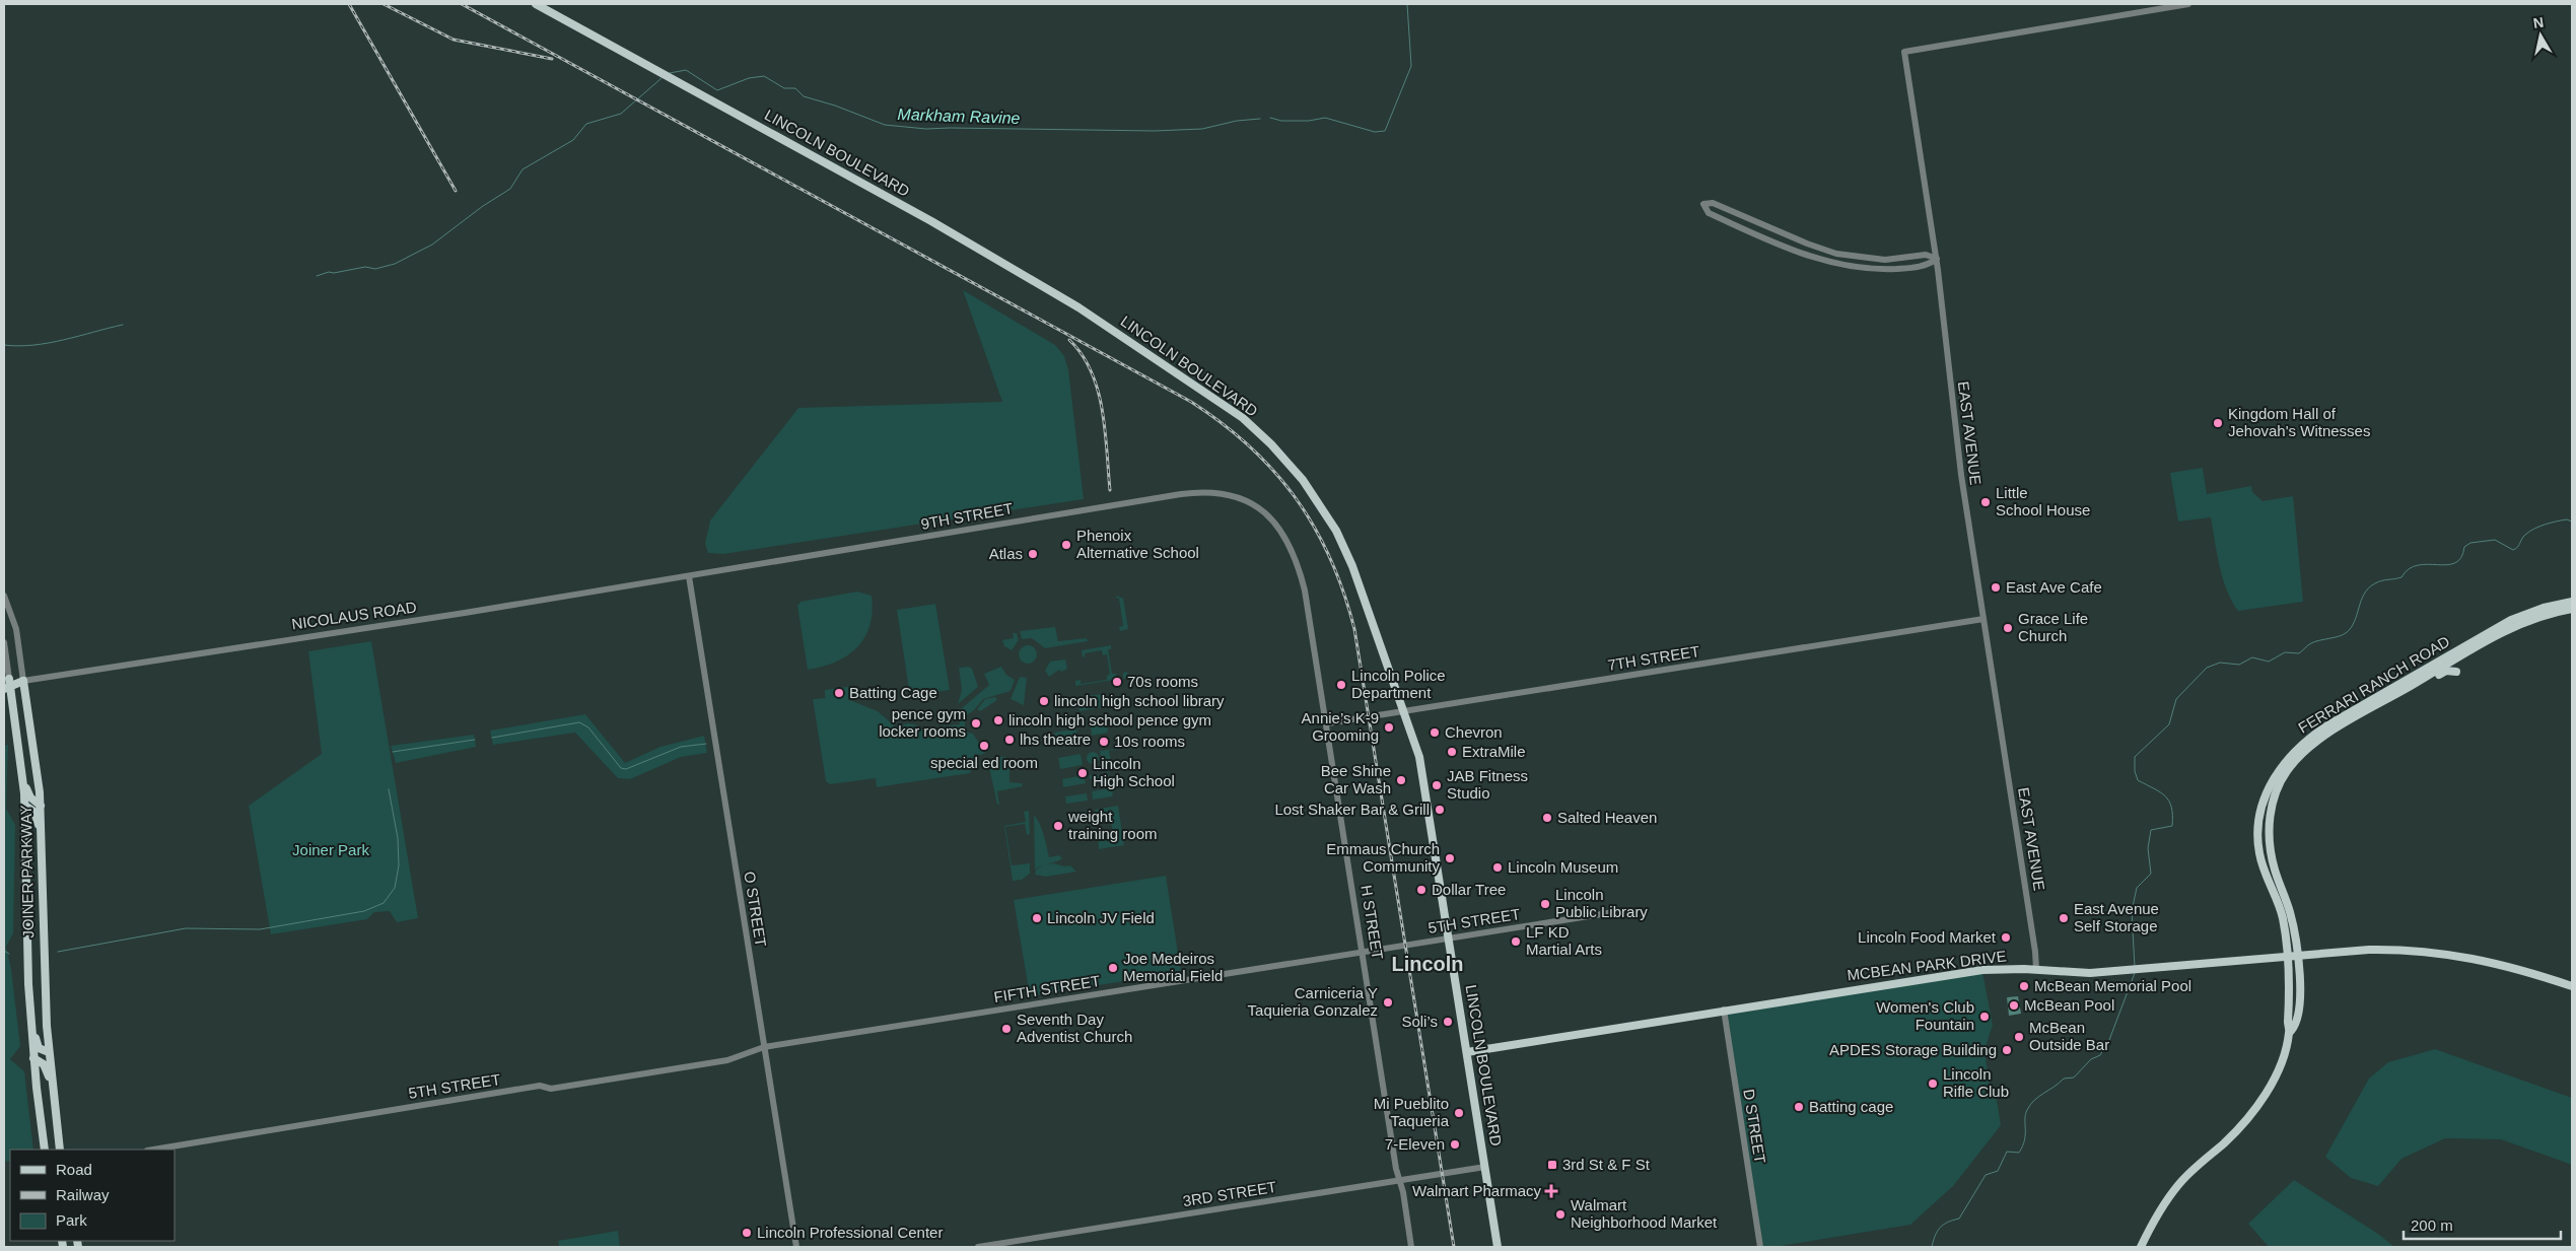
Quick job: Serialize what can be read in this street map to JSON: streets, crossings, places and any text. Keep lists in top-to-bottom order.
{
  "streets": {
    "main road": [
      "LINCOLN BOULEVARD",
      "NICOLAUS ROAD",
      "FERRARI RANCH ROAD",
      "JOINER PARKWAY",
      "MCBEAN PARK DRIVE"
    ],
    "street": [
      "EAST AVENUE",
      "9TH STREET",
      "7TH STREET",
      "O STREET",
      "5TH STREET",
      "H STREET",
      "FIFTH STREET",
      "D STREET",
      "3RD STREET"
    ]
  },
  "crossings": [
    ["LINCOLN BOULEVARD", "7TH STREET"],
    ["LINCOLN BOULEVARD", "5TH STREET"],
    ["LINCOLN BOULEVARD", "MCBEAN PARK DRIVE"],
    ["LINCOLN BOULEVARD", "3RD STREET"],
    ["EAST AVENUE", "7TH STREET"],
    ["EAST AVENUE", "MCBEAN PARK DRIVE"],
    ["9TH STREET", "NICOLAUS ROAD"],
    ["9TH STREET", "O STREET"],
    ["9TH STREET", "H STREET"],
    ["NICOLAUS ROAD", "JOINER PARKWAY"],
    ["NICOLAUS ROAD", "O STREET"],
    ["7TH STREET", "H STREET"],
    ["FERRARI RANCH ROAD", "MCBEAN PARK DRIVE"],
    ["O STREET", "5TH STREET"],
    ["O STREET", "FIFTH STREET"],
    ["5TH STREET", "H STREET"],
    ["5TH STREET", "FIFTH STREET"],
    ["H STREET", "FIFTH STREET"],
    ["H STREET", "3RD STREET"],
    ["MCBEAN PARK DRIVE", "D STREET"]
  ],
  "districts": ["Lincoln"],
  "water": ["Markham Ravine"],
  "parks": ["Joiner Park"],
  "places": {
    "other": [
      "Kingdom Hall of Jehovah's Witnesses",
      "Little School House",
      "Phenoix Alternative School",
      "Atlas",
      "East Ave Cafe",
      "Grace Life Church",
      "70s rooms",
      "Lincoln Police Department",
      "Batting Cage",
      "lincoln high school library",
      "lincoln high school pence gym",
      "pence gym locker rooms",
      "Annie’s K-9 Grooming",
      "Chevron",
      "lhs theatre",
      "10s rooms",
      "special ed room",
      "ExtraMile",
      "Lincoln High School",
      "Bee Shine Car Wash",
      "JAB Fitness Studio",
      "Lost Shaker Bar & Grill",
      "Salted Heaven",
      "weight training room",
      "Emmaus Church Community",
      "Lincoln Museum",
      "Dollar Tree",
      "Lincoln Public Library",
      "Lincoln JV Field",
      "East Avenue Self Storage",
      "Lincoln Food Market",
      "LF KD Martial Arts",
      "Joe Medeiros Memorial Field",
      "McBean Memorial Pool",
      "Carniceria Y Taquieria Gonzalez",
      "McBean Pool",
      "Women's Club Fountain",
      "Soli’s",
      "Seventh Day Adventist Church",
      "McBean Outside Bar",
      "APDES Storage Building",
      "Lincoln Rifle Club",
      "Batting cage",
      "Mi Pueblito Taqueria",
      "7-Eleven",
      "Walmart Neighborhood Market",
      "Lincoln Professional Center"
    ],
    "transit": ["3rd St & F St"],
    "health": ["Walmart Pharmacy"]
  },
  "legend": ["Road", "Railway", "Park"],
  "scale_bar": "200 m",
  "north": "top"
}
